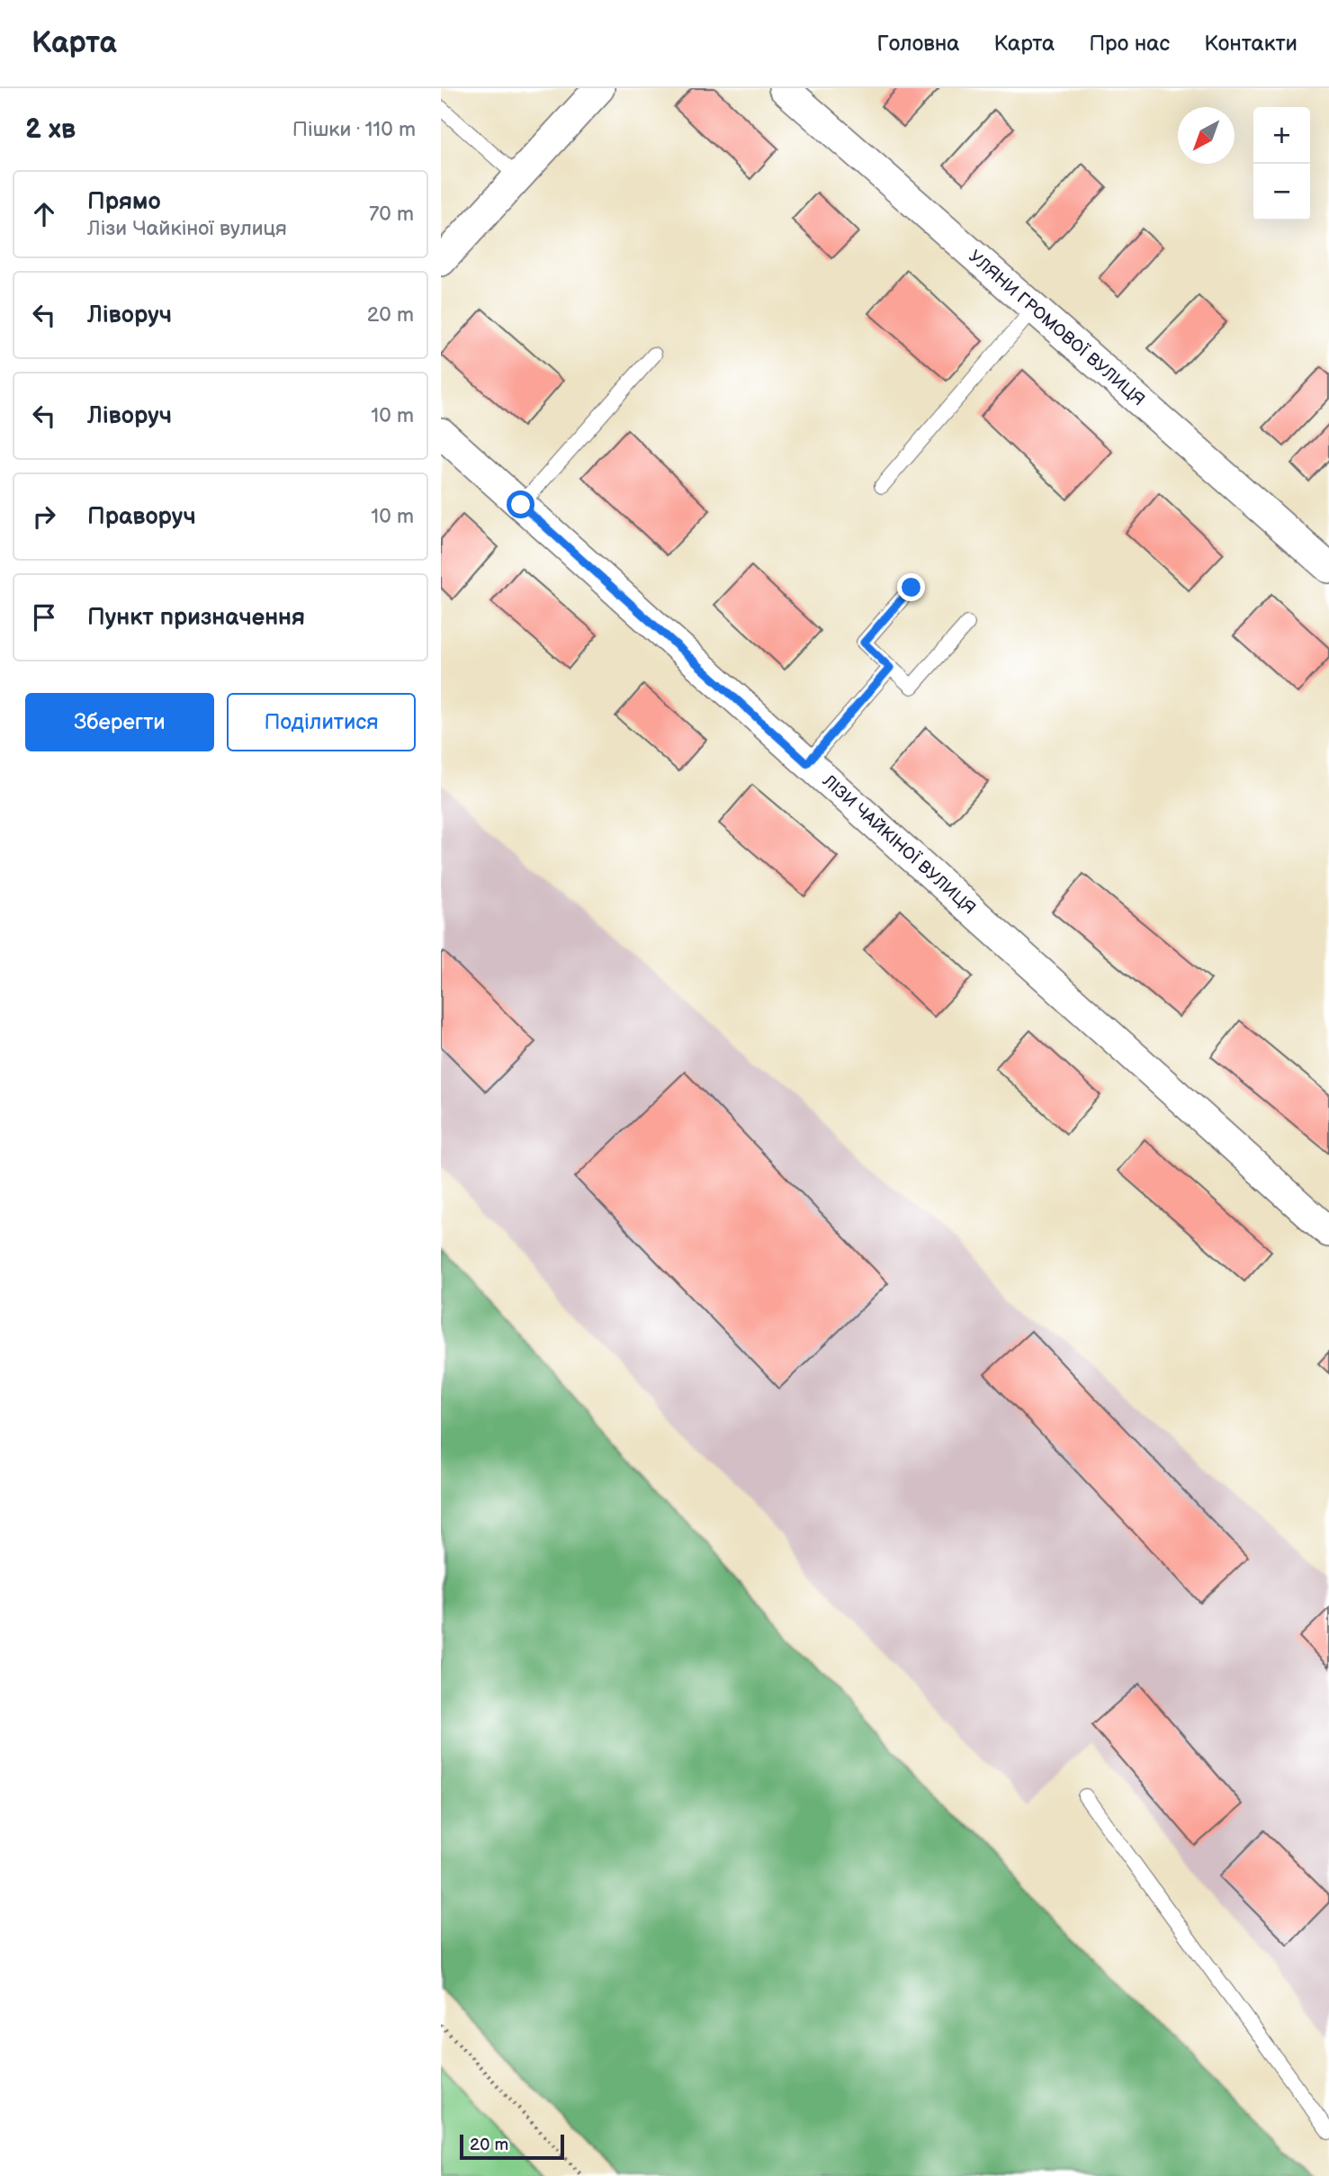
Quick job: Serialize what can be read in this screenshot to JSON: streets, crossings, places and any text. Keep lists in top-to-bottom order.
{
  "streets": {
    "street": ["УЛЯНИ ГРОМОВОЇ ВУЛИЦЯ", "ЛІЗИ ЧАЙКІНОЇ ВУЛИЦЯ"]
  },
  "scale_bar": "20 m",
  "north": "bottom left",
  "page": {
    "header": "Карта",
    "nav": [
      "Головна",
      "Карта",
      "Про нас",
      "Контакти"
    ],
    "heading": ["2 хв", "Пішки · 110 m"],
    "map_buttons": ["+", "−"],
    "list": [
      ["Прямо", "Лізи Чайкіної вулиця", "70 m"],
      ["Ліворуч", "20 m"],
      ["Ліворуч", "10 m"],
      ["Праворуч", "10 m"],
      "Пункт призначення"
    ],
    "buttons": ["Зберегти", "Поділитися"],
    "scale": "20 m"
  }
}
